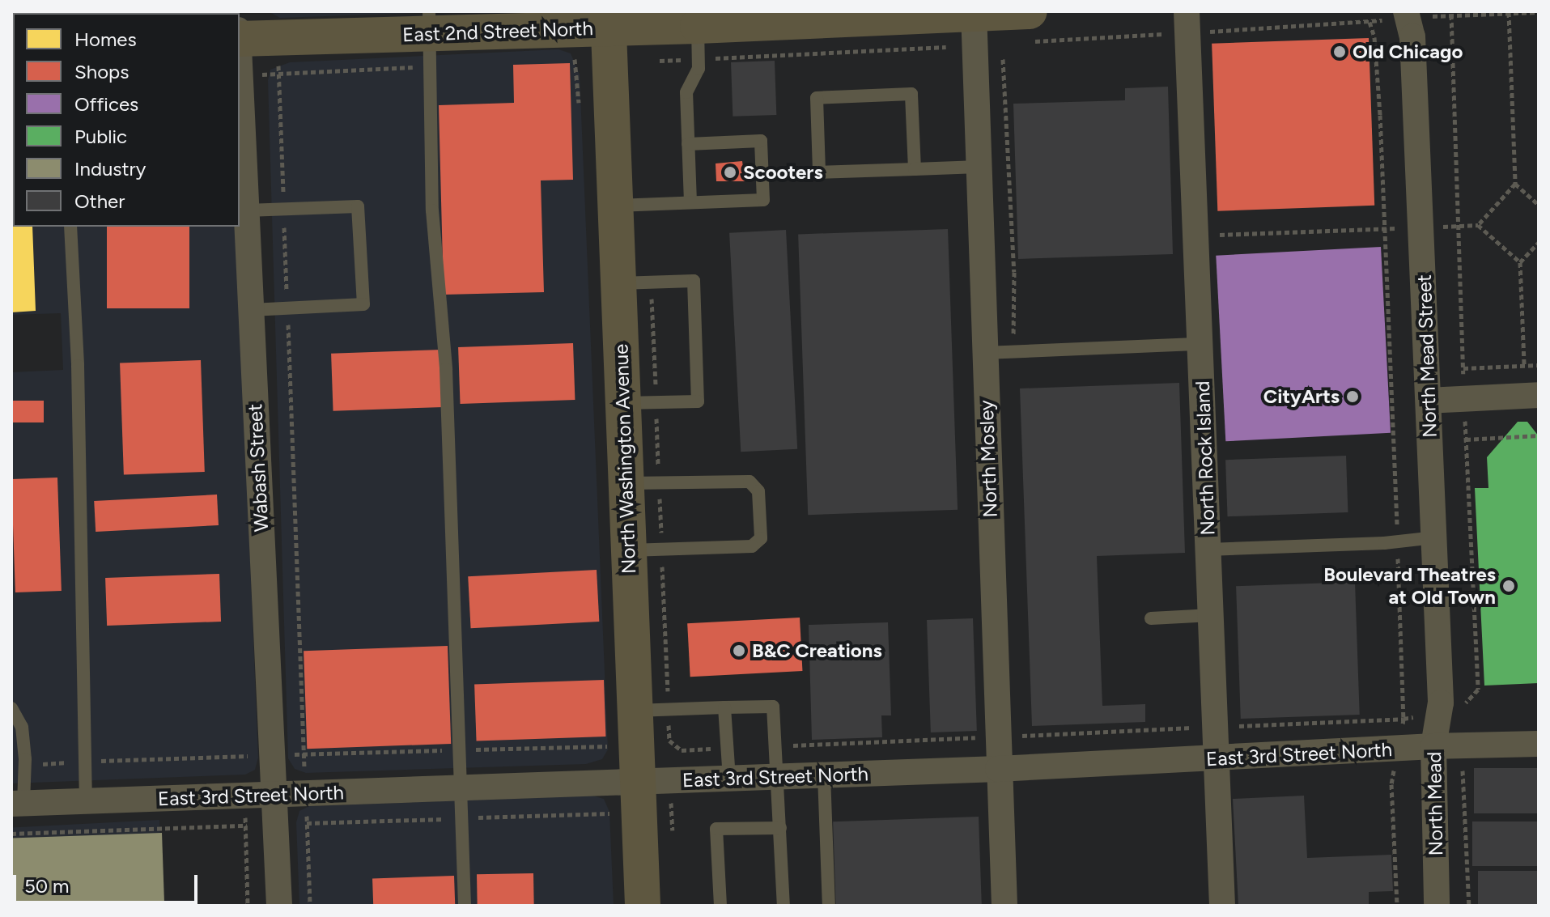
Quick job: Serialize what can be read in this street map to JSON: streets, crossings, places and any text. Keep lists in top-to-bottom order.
{
  "streets": {
    "main road": ["East 2nd Street North", "North Washington Avenue"],
    "street": [
      "North Mead Street",
      "North Rock Island",
      "North Mosley",
      "Wabash Street",
      "East 3rd Street North",
      "North Mead"
    ]
  },
  "crossings": [
    ["East 2nd Street North", "North Washington Avenue"],
    ["East 2nd Street North", "North Mosley"],
    ["North Mead Street", "North Mead"],
    ["North Rock Island", "East 3rd Street North"],
    ["North Washington Avenue", "East 3rd Street North"],
    ["North Mosley", "East 3rd Street North"],
    ["Wabash Street", "East 3rd Street North"],
    ["East 3rd Street North", "North Mead"]
  ],
  "places": [
    "Old Chicago",
    "Scooters",
    "CityArts",
    "Boulevard Theatres at Old Town",
    "B&C Creations"
  ],
  "legend": [
    "Homes",
    "Shops",
    "Offices",
    "Public",
    "Industry",
    "Other"
  ],
  "scale_bar": "50 m"
}
